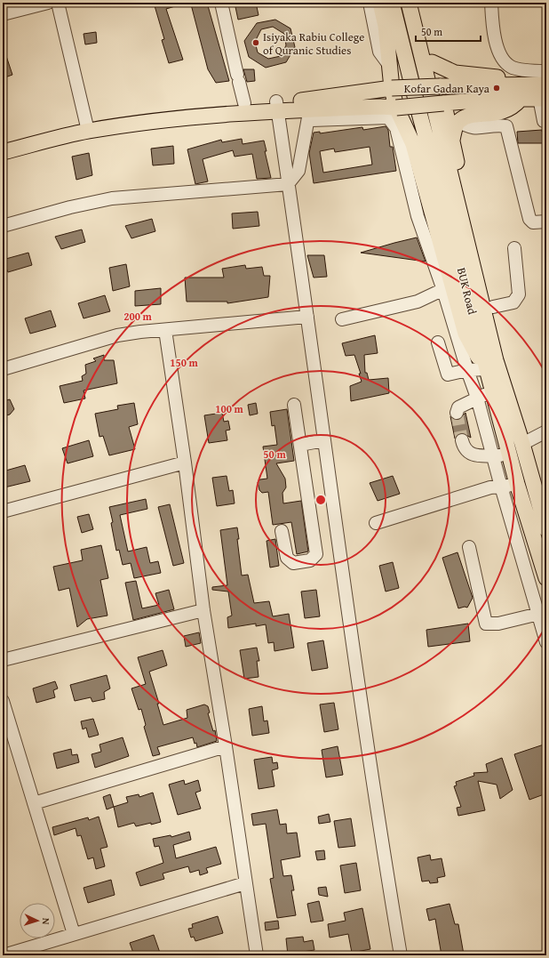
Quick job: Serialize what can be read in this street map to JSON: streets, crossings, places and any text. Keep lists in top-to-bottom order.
{
  "streets": {
    "main road": ["BUK Road"]
  },
  "places": ["Isiyaka Rabiu College of Quranic Studies", "Kofar Gadan Kaya"],
  "scale_bar": "50 m",
  "north": "right",
  "rings": [
    "200 m",
    "150 m",
    "100 m",
    "50 m"
  ]
}
